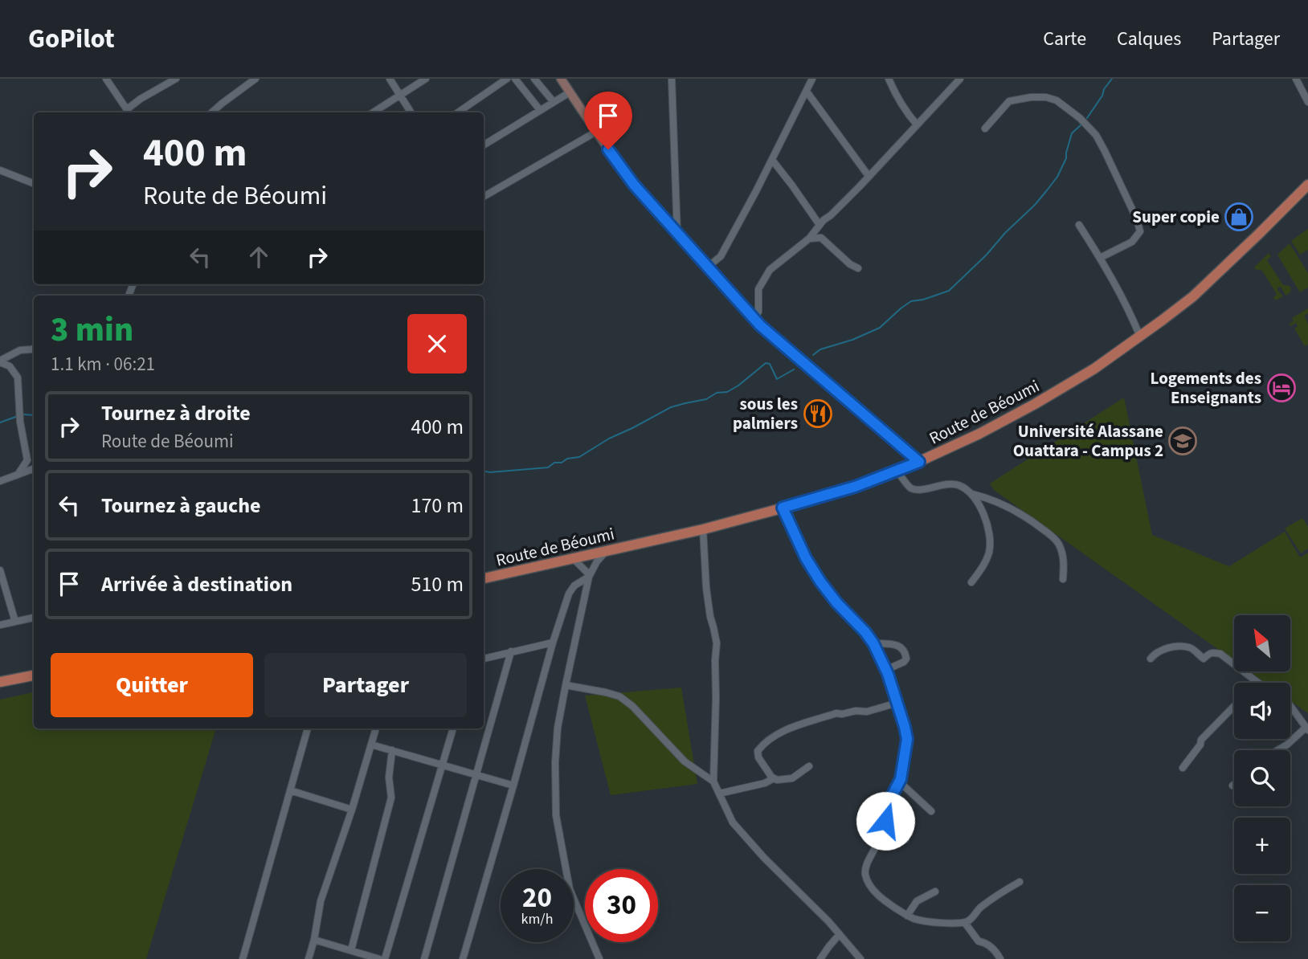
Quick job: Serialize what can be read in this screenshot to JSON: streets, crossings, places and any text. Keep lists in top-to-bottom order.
{
  "streets": {
    "main road": ["Route de Béoumi"]
  },
  "places": {
    "shop": ["Super copie"],
    "hotel": ["Logements des Enseignants"],
    "restaurant": ["sous les palmiers"],
    "school or university": ["Université Alassane Ouattara - Campus 2"]
  },
  "north": "top left",
  "page": {
    "header": "GoPilot",
    "nav": ["Carte", "Calques", "Partager"],
    "turn": ["400 m", "Route de Béoumi"],
    "heading": ["3 min", "1.1 km · 06:21"],
    "list": [
      {
        "name": "Tournez à droite",
        "note": "Route de Béoumi",
        "value": "400 m"
      },
      {
        "name": "Tournez à gauche",
        "value": "170 m"
      },
      {
        "name": "Arrivée à destination",
        "value": "510 m"
      }
    ],
    "map_buttons": ["+", "−"],
    "buttons": ["Quitter", "Partager"],
    "speed": "20 km/h",
    "limit": "30"
  }
}
